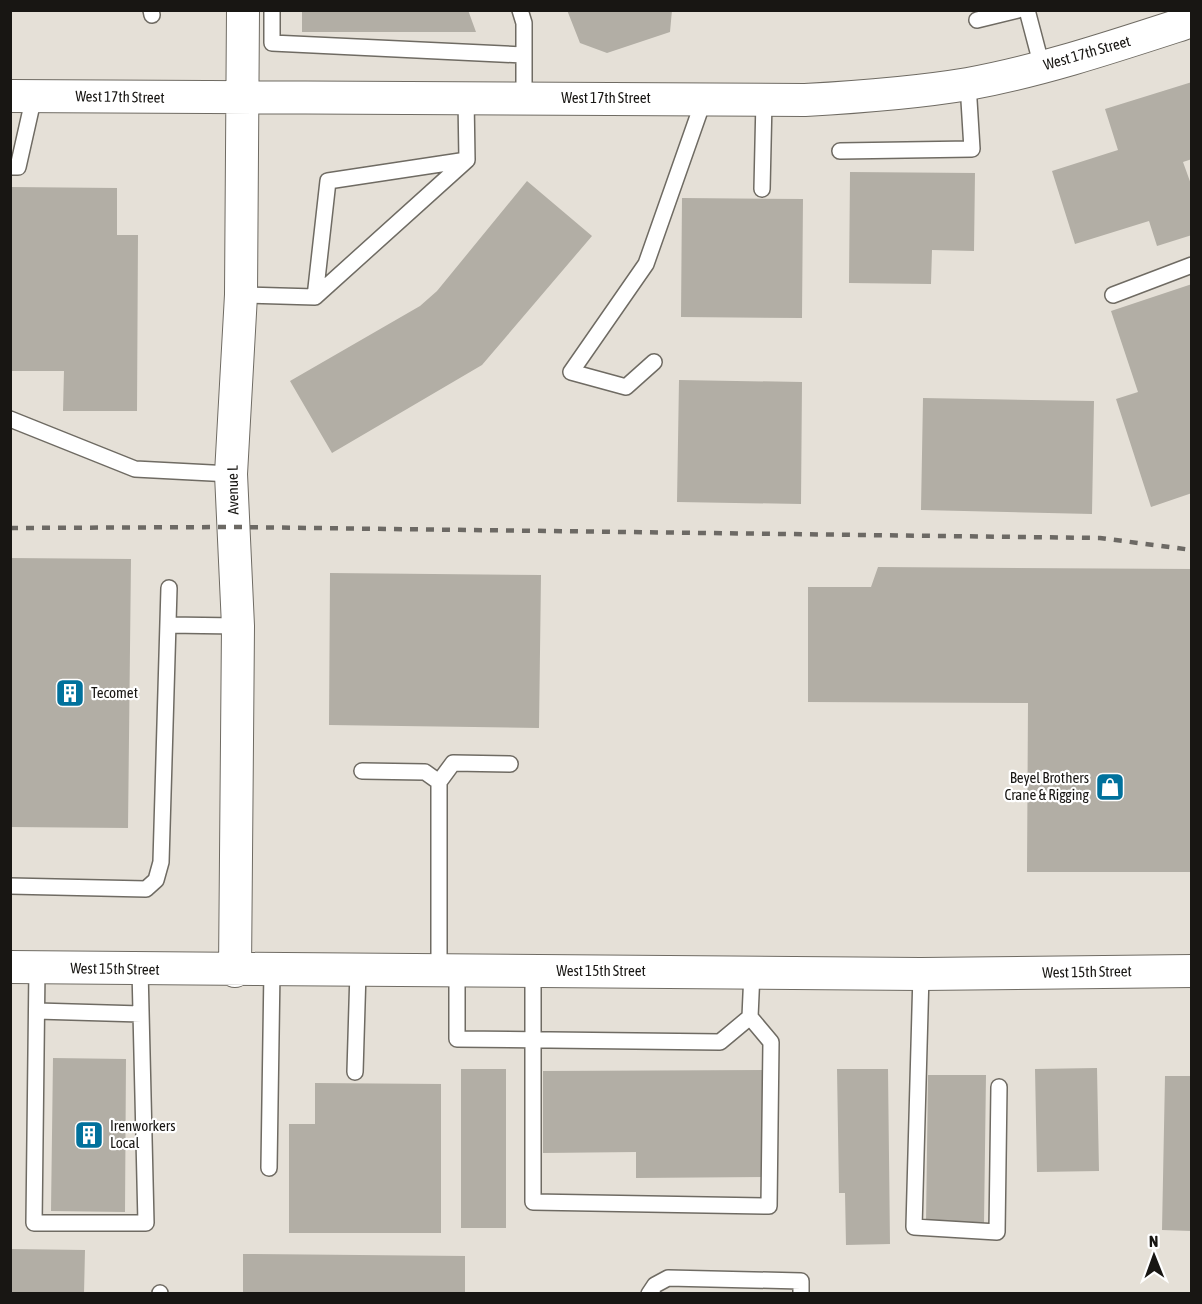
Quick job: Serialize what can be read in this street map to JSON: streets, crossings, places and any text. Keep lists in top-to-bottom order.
{
  "streets": {
    "street": ["West 17th Street", "Avenue L", "West 15th Street"]
  },
  "crossings": [
    ["West 17th Street", "Avenue L"],
    ["Avenue L", "West 15th Street"]
  ],
  "places": {
    "building": ["Tecomet", "Irenworkers Local"],
    "shop": ["Beyel Brothers Crane & Rigging"]
  },
  "north": "top"
}
